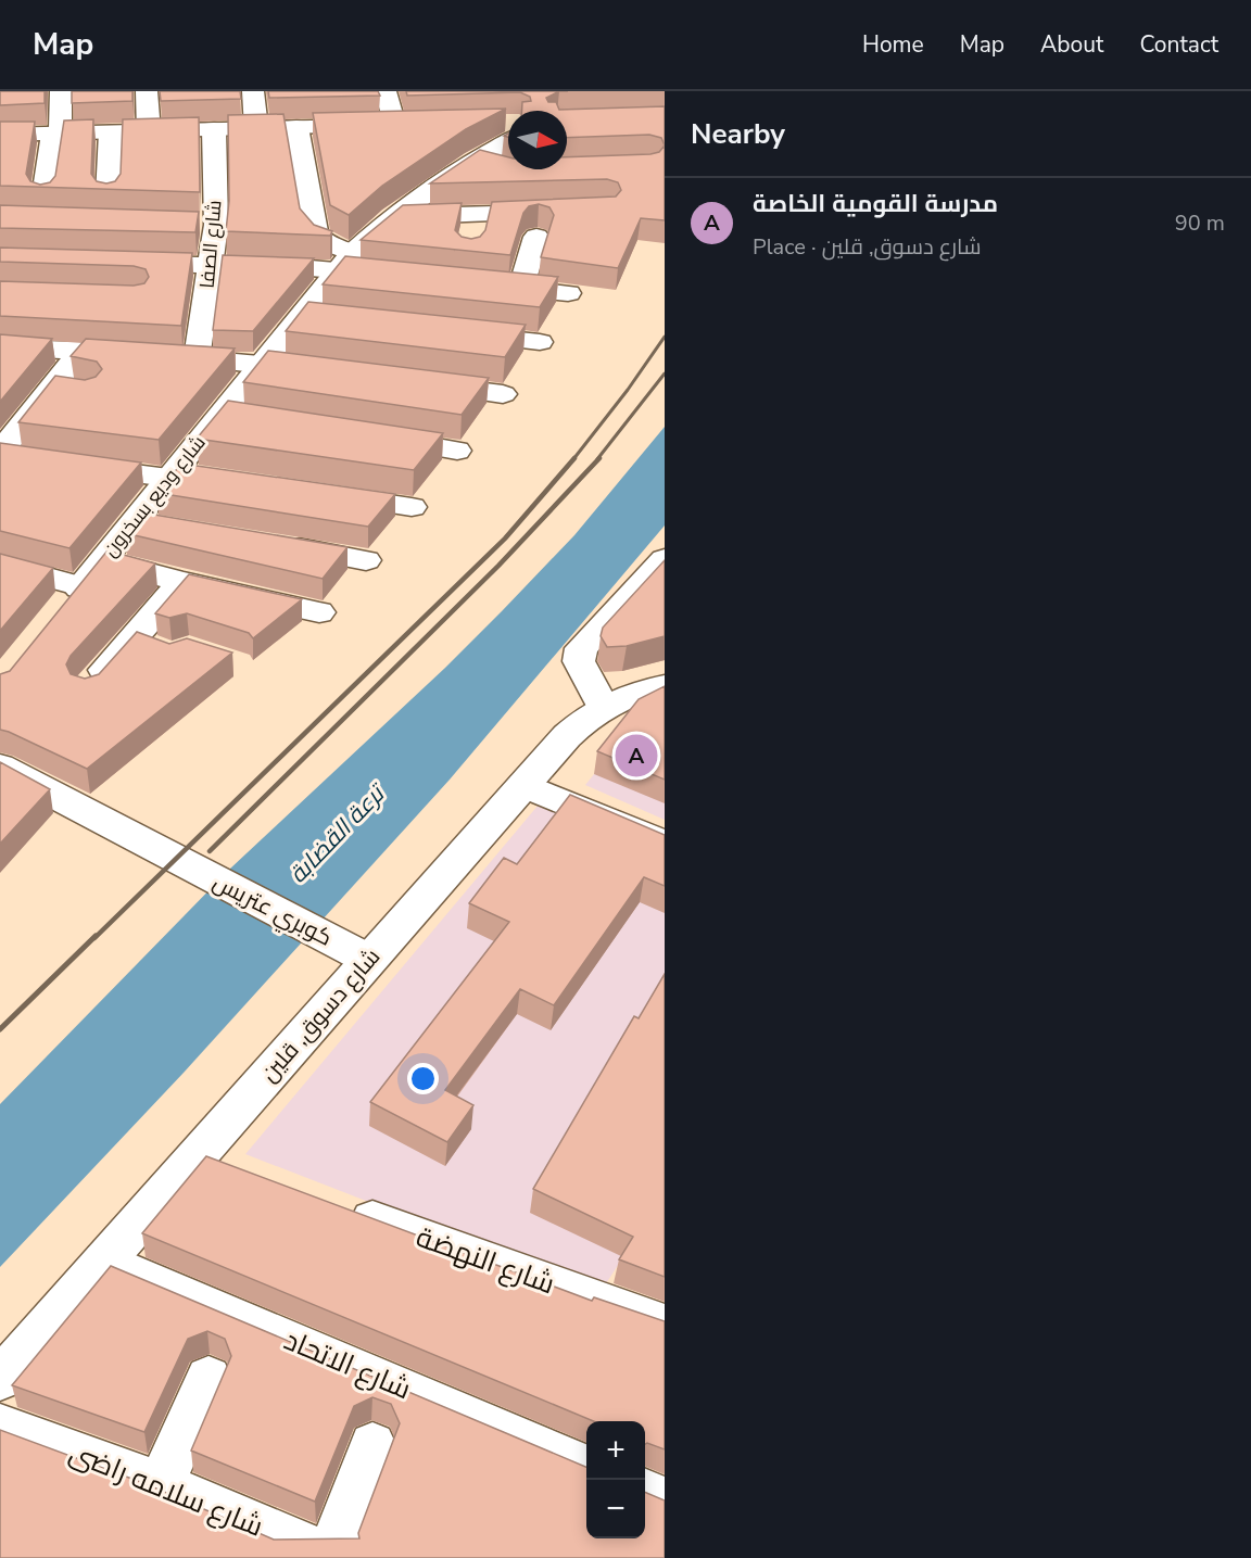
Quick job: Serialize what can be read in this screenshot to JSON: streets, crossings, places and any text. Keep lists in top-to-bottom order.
{
  "streets": {
    "street": [
      "شارع الصفا",
      "شارع وديع بسخرون",
      "كوبري عتريس",
      "شارع دسوق, قلين",
      "شارع النهضة",
      "شارع الاتحاد",
      "شارع سلامه راضى"
    ]
  },
  "crossings": [
    ["كوبري عتريس", "شارع دسوق, قلين"],
    ["شارع دسوق, قلين", "شارع الاتحاد"]
  ],
  "water": ["ترعة القضابة"],
  "north": "right",
  "page": {
    "header": "Map",
    "nav": [
      "Home",
      "Map",
      "About",
      "Contact"
    ],
    "heading": "Nearby",
    "list": [
      {
        "mark": "A",
        "name": "مدرسة القومية الخاصة",
        "note": "Place · شارع دسوق, قلين",
        "value": "90 m"
      }
    ],
    "pins": "A",
    "map_buttons": ["+", "−"]
  }
}
